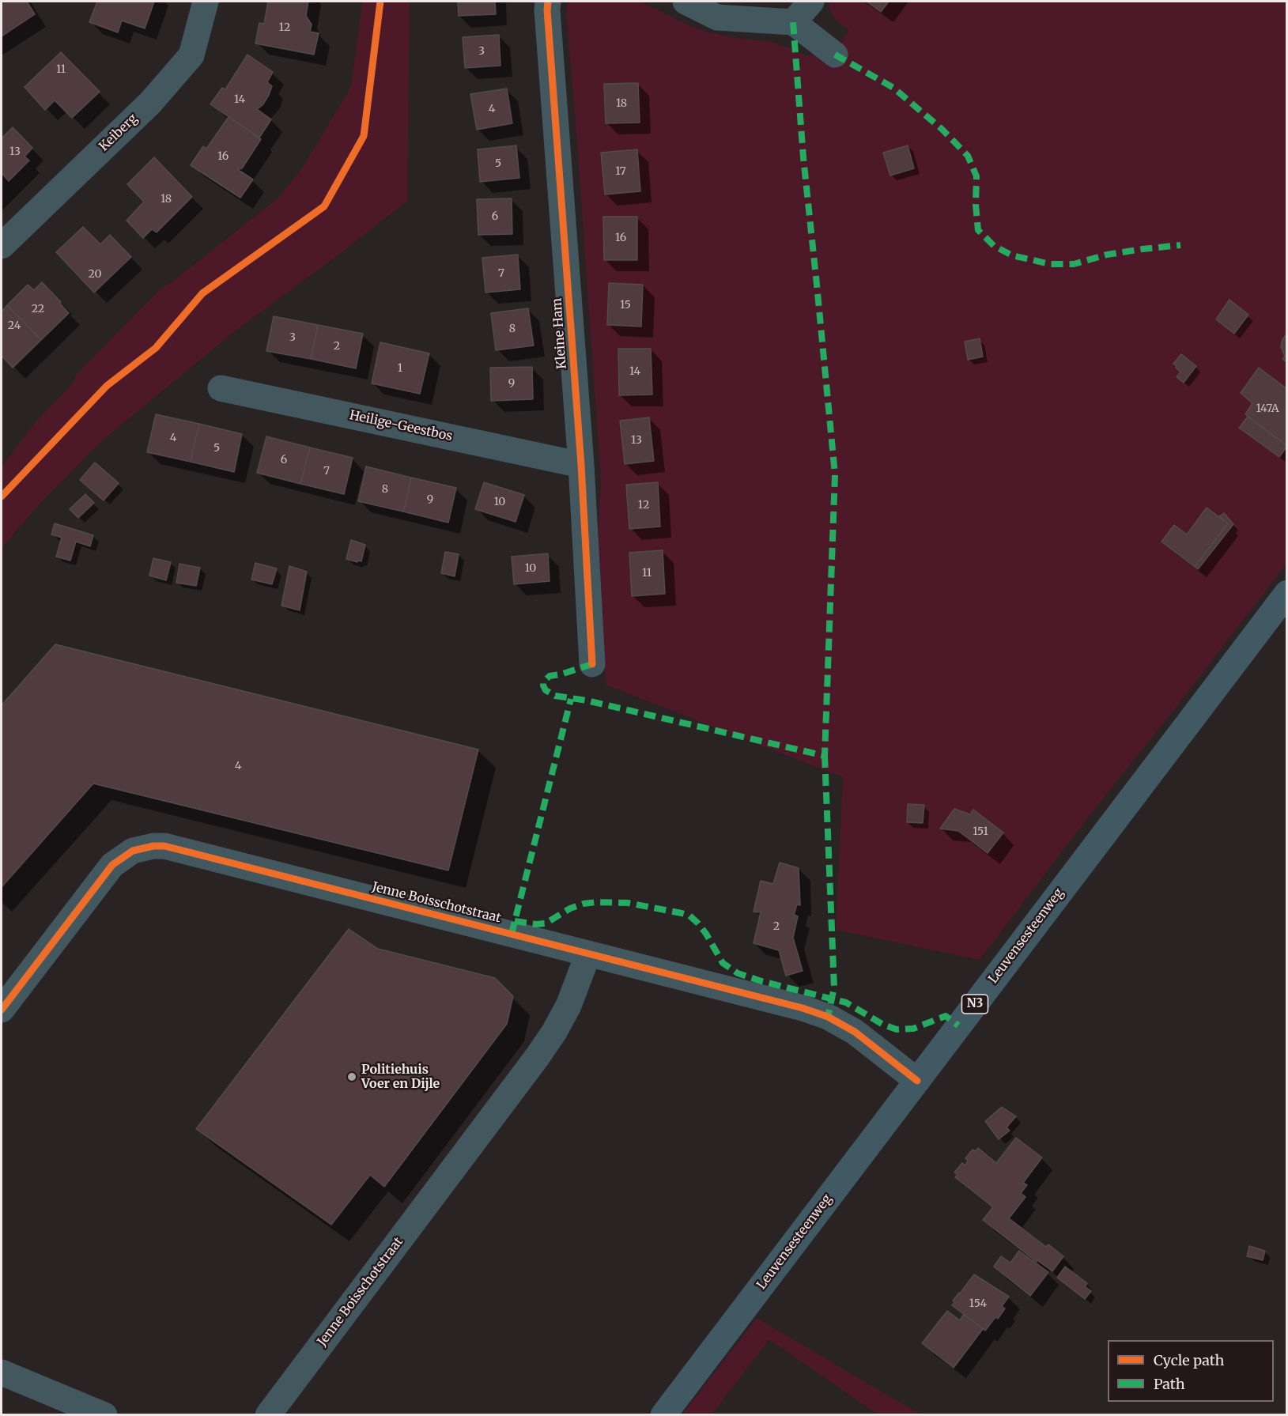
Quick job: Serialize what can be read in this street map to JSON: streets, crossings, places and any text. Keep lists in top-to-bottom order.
{
  "streets": {
    "main road": ["Leuvensesteenweg", "N3"],
    "street": [
      "Keiberg",
      "Kleine Ham",
      "Heilige-Geestbos",
      "Jenne Boisschotstraat"
    ]
  },
  "crossings": [
    ["Kleine Ham", "Heilige-Geestbos"],
    ["Jenne Boisschotstraat", "Leuvensesteenweg"]
  ],
  "places": ["Politiehuis Voer en Dijle"],
  "house_numbers": [
    "12",
    "3",
    "11",
    "14",
    "18",
    "4",
    "13",
    "16",
    "5",
    "17",
    "18",
    "6",
    "16",
    "7",
    "20",
    "15",
    "22",
    "24",
    "8",
    "3",
    "2",
    "1",
    "14",
    "9",
    "147A",
    "4",
    "13",
    "5",
    "6",
    "7",
    "8",
    "9",
    "10",
    "12",
    "10",
    "11",
    "4",
    "151",
    "2",
    "154"
  ],
  "legend": ["Cycle path", "Path"]
}
